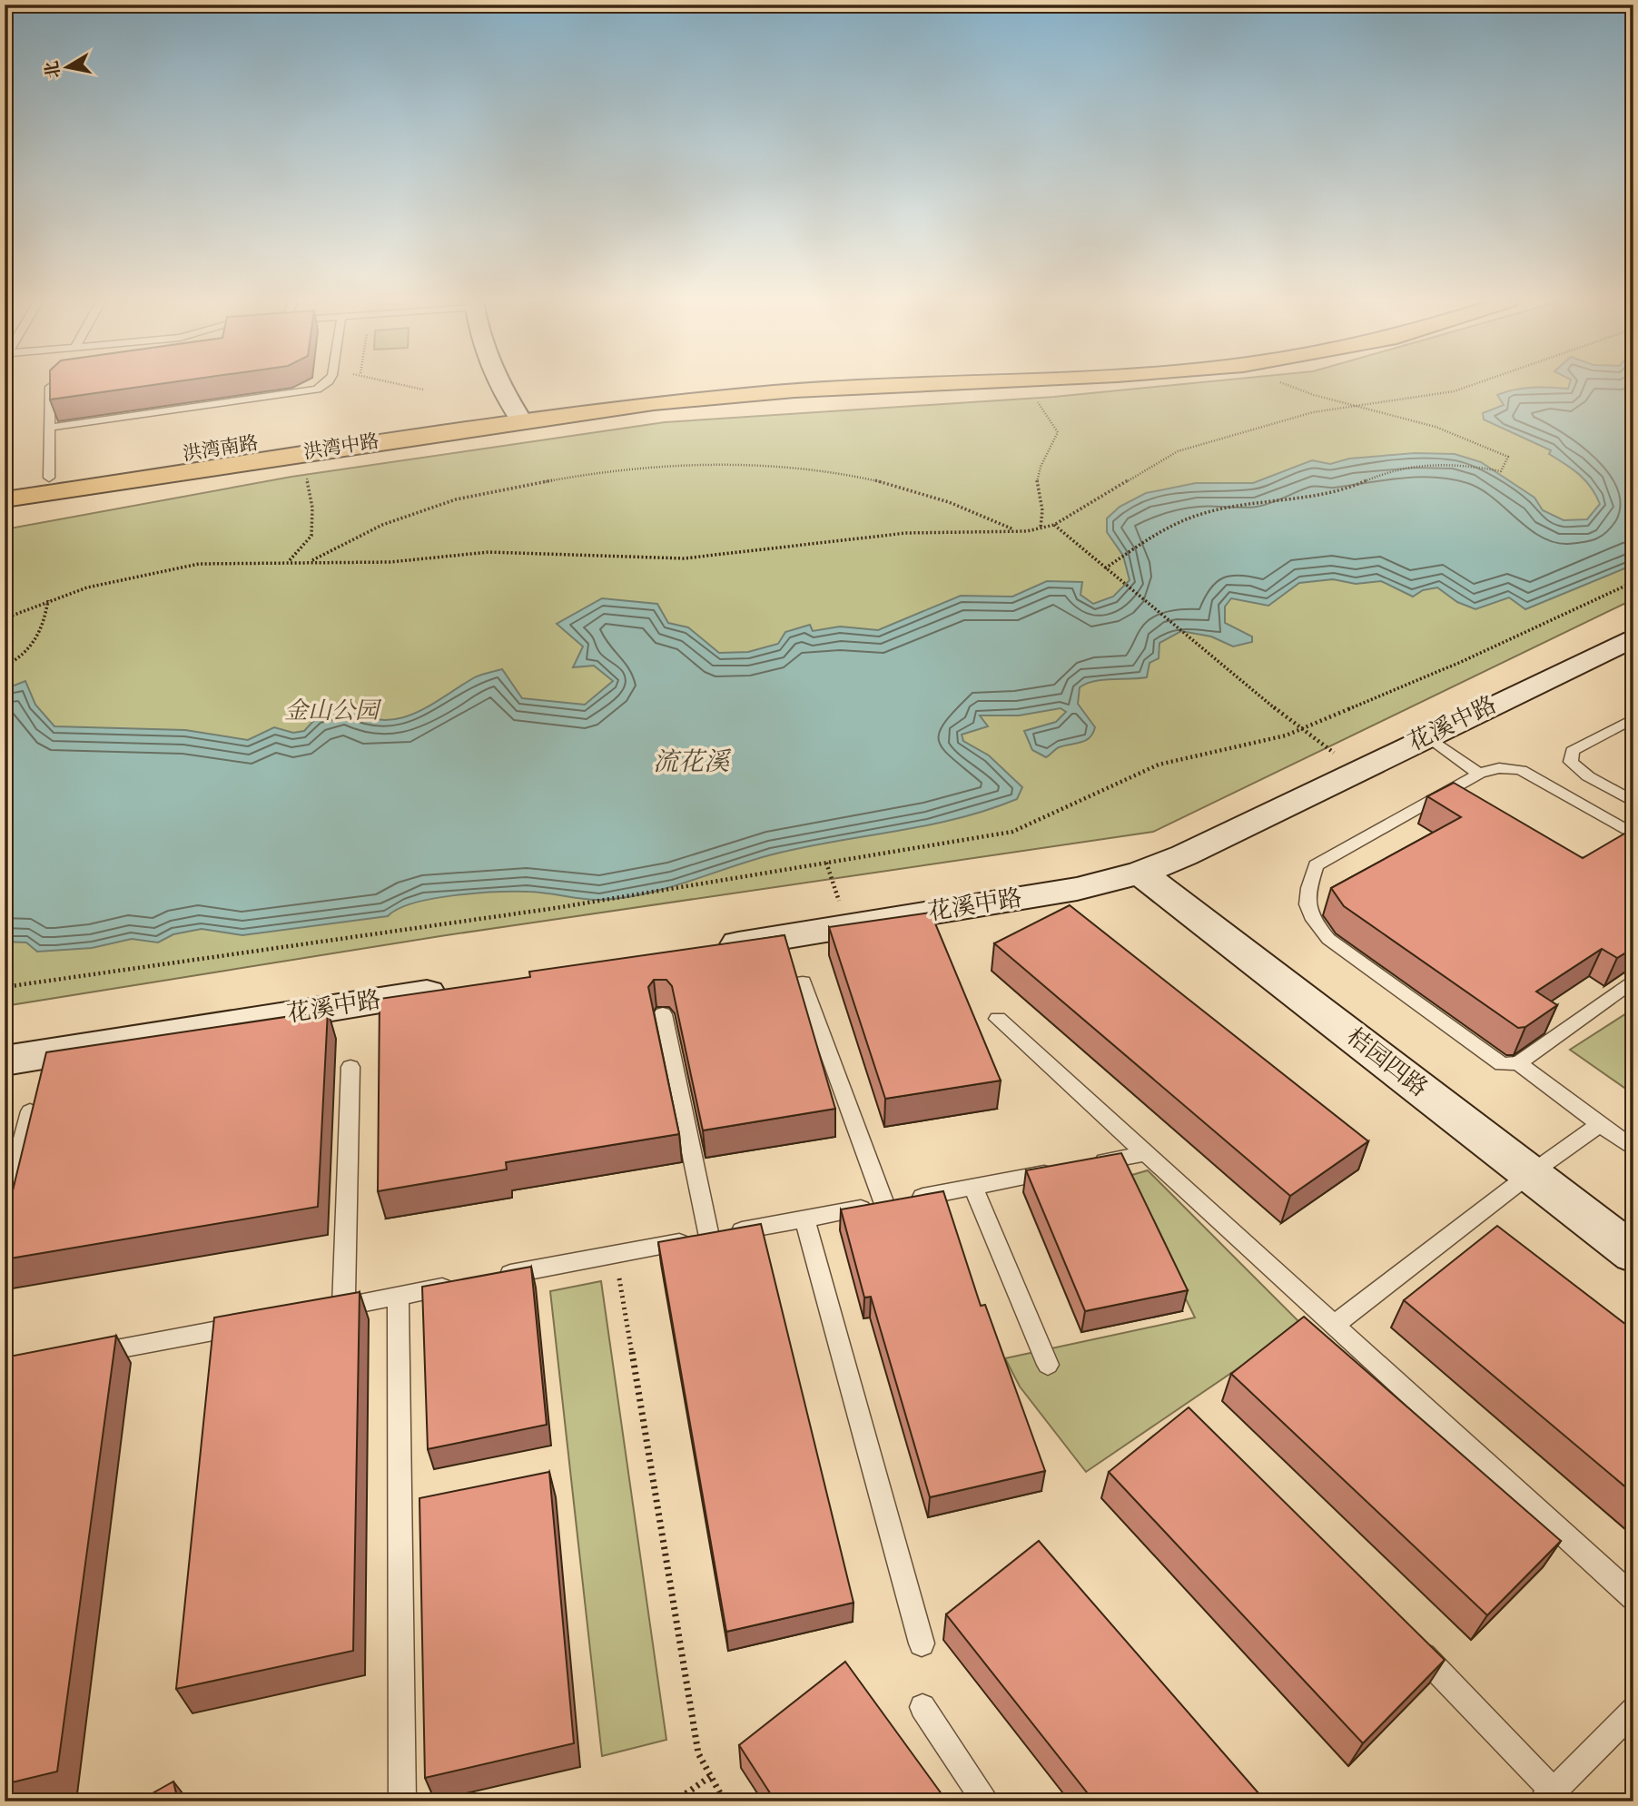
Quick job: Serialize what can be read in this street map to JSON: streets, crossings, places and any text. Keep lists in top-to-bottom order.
{
  "streets": {
    "main road": ["洪湾中路", "洪湾南路"],
    "street": ["花溪中路", "桔园四路"]
  },
  "crossings": [
    ["洪湾中路", "洪湾南路"],
    ["花溪中路", "桔园四路"]
  ],
  "water": ["流花溪"],
  "parks": ["金山公园"],
  "north": "left"
}
